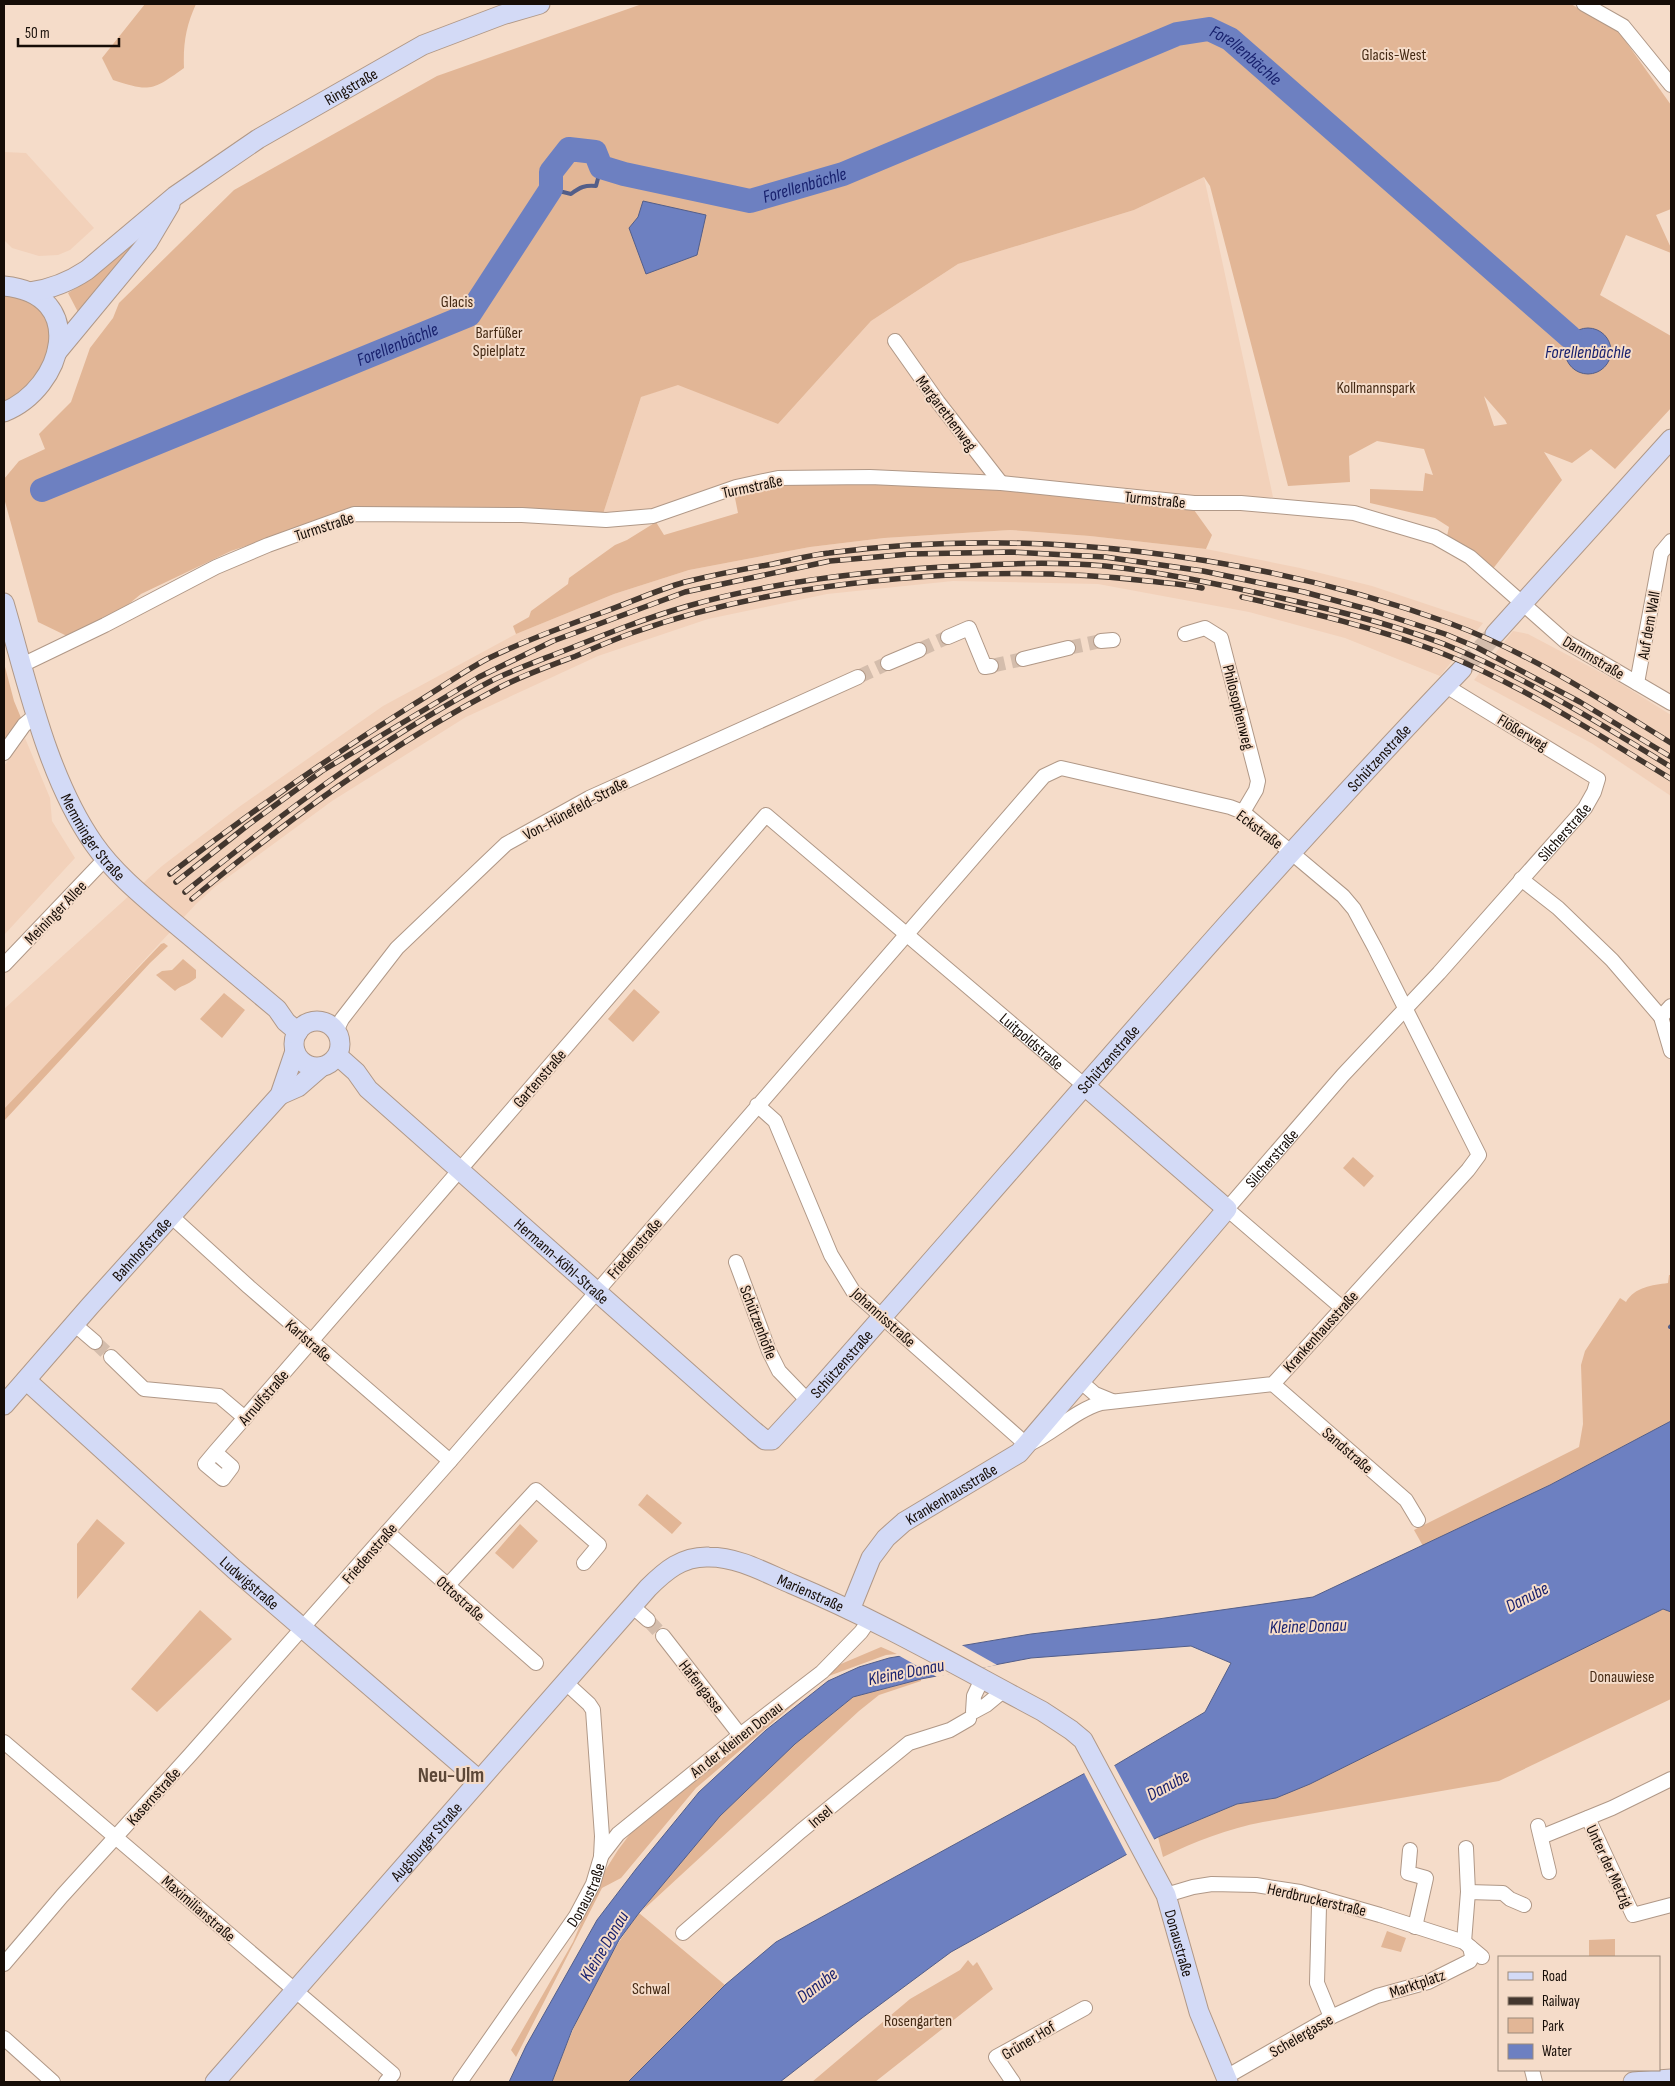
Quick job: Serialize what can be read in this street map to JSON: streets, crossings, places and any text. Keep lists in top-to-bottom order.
{
  "streets": {
    "street": [
      "Ringstraße",
      "Margarethenweg",
      "Turmstraße",
      "Auf dem Wall",
      "Dammstraße",
      "Philosophenweg",
      "Flößerweg",
      "Schützenstraße",
      "Von-Hünefeld-Straße",
      "Eckstraße",
      "Silcherstraße",
      "Memminger Straße",
      "Meininger Allee",
      "Luitpoldstraße",
      "Gartenstraße",
      "Friedenstraße",
      "Bahnhofstraße",
      "Hermann-Köhl-Straße",
      "Johannisstraße",
      "Schützenhöfle",
      "Krankenhausstraße",
      "Karlstraße",
      "Arnulfstraße",
      "Sandstraße",
      "Ludwigstraße",
      "Marienstraße",
      "Ottostraße",
      "Hafengasse",
      "An der kleinen Donau",
      "Kasernstraße",
      "Insel",
      "Augsburger Straße",
      "Unter der Metzig",
      "Donaustraße",
      "Herdbruckerstraße",
      "Maximilianstraße",
      "Marktplatz",
      "Schelergasse",
      "Grüner Hof"
    ]
  },
  "crossings": [
    ["Margarethenweg", "Turmstraße"],
    ["Turmstraße", "Dammstraße"],
    ["Turmstraße", "Memminger Straße"],
    ["Auf dem Wall", "Dammstraße"],
    ["Philosophenweg", "Eckstraße"],
    ["Flößerweg", "Schützenstraße"],
    ["Flößerweg", "Silcherstraße"],
    ["Schützenstraße", "Eckstraße"],
    ["Schützenstraße", "Luitpoldstraße"],
    ["Schützenstraße", "Hermann-Köhl-Straße"],
    ["Schützenstraße", "Johannisstraße"],
    ["Schützenstraße", "Schützenhöfle"],
    ["Von-Hünefeld-Straße", "Memminger Straße"],
    ["Von-Hünefeld-Straße", "Bahnhofstraße"],
    ["Von-Hünefeld-Straße", "Hermann-Köhl-Straße"],
    ["Eckstraße", "Silcherstraße"],
    ["Eckstraße", "Luitpoldstraße"],
    ["Eckstraße", "Friedenstraße"],
    ["Eckstraße", "Krankenhausstraße"],
    ["Silcherstraße", "Luitpoldstraße"],
    ["Silcherstraße", "Johannisstraße"],
    ["Silcherstraße", "Krankenhausstraße"],
    ["Memminger Straße", "Meininger Allee"],
    ["Memminger Straße", "Bahnhofstraße"],
    ["Memminger Straße", "Hermann-Köhl-Straße"],
    ["Luitpoldstraße", "Gartenstraße"],
    ["Luitpoldstraße", "Friedenstraße"],
    ["Luitpoldstraße", "Krankenhausstraße"],
    ["Gartenstraße", "Hermann-Köhl-Straße"],
    ["Gartenstraße", "Karlstraße"],
    ["Gartenstraße", "Arnulfstraße"],
    ["Friedenstraße", "Hermann-Köhl-Straße"],
    ["Friedenstraße", "Johannisstraße"],
    ["Friedenstraße", "Karlstraße"],
    ["Friedenstraße", "Ludwigstraße"],
    ["Friedenstraße", "Ottostraße"],
    ["Friedenstraße", "Kasernstraße"],
    ["Bahnhofstraße", "Hermann-Köhl-Straße"],
    ["Bahnhofstraße", "Karlstraße"],
    ["Bahnhofstraße", "Ludwigstraße"],
    ["Johannisstraße", "Krankenhausstraße"],
    ["Krankenhausstraße", "Sandstraße"],
    ["Krankenhausstraße", "Marienstraße"],
    ["Karlstraße", "Arnulfstraße"],
    ["Ludwigstraße", "Kasernstraße"],
    ["Ludwigstraße", "Augsburger Straße"],
    ["Marienstraße", "An der kleinen Donau"],
    ["Marienstraße", "Augsburger Straße"],
    ["Marienstraße", "Donaustraße"],
    ["Hafengasse", "An der kleinen Donau"],
    ["An der kleinen Donau", "Donaustraße"],
    ["Kasernstraße", "Maximilianstraße"],
    ["Augsburger Straße", "Donaustraße"],
    ["Augsburger Straße", "Maximilianstraße"],
    ["Donaustraße", "Herdbruckerstraße"],
    ["Donaustraße", "Schelergasse"],
    ["Herdbruckerstraße", "Marktplatz"],
    ["Marktplatz", "Schelergasse"]
  ],
  "districts": ["Neu-Ulm"],
  "water": ["Forellenbächle", "Danube", "Kleine Donau"],
  "parks": [
    "Glacis-West",
    "Glacis",
    "Barfüßer Spielplatz",
    "Kollmannspark",
    "Donauwiese",
    "Schwal",
    "Rosengarten"
  ],
  "legend": [
    "Road",
    "Railway",
    "Park",
    "Water"
  ],
  "scale_bar": "50 m"
}
